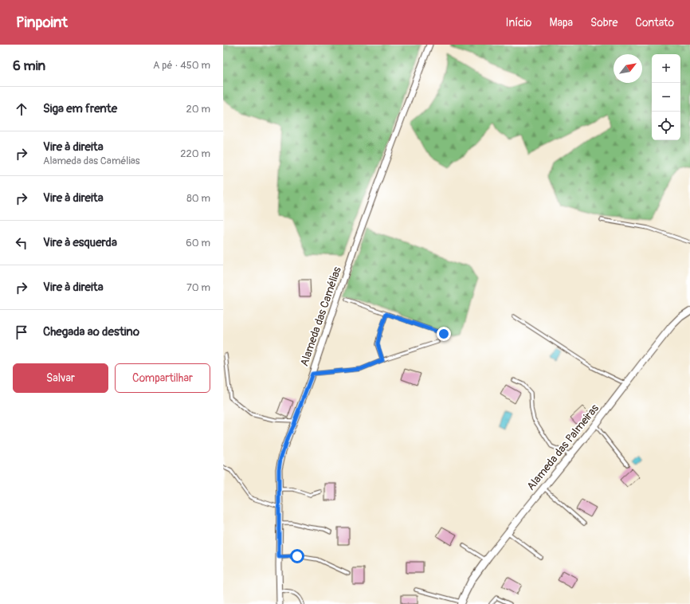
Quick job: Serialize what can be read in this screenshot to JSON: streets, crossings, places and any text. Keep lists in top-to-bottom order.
{
  "streets": {
    "street": ["Alameda das Camélias", "Alameda das Palmeiras"]
  },
  "north": "top right",
  "page": {
    "header": "Pinpoint",
    "nav": [
      "Início",
      "Mapa",
      "Sobre",
      "Contato"
    ],
    "heading": ["6 min", "A pé · 450 m"],
    "map_buttons": ["+", "−"],
    "list": [
      ["Siga em frente", "20 m"],
      ["Vire à direita", "Alameda das Camélias", "220 m"],
      ["Vire à direita", "80 m"],
      ["Vire à esquerda", "60 m"],
      ["Vire à direita", "70 m"],
      "Chegada ao destino"
    ],
    "buttons": ["Salvar", "Compartilhar"]
  }
}
